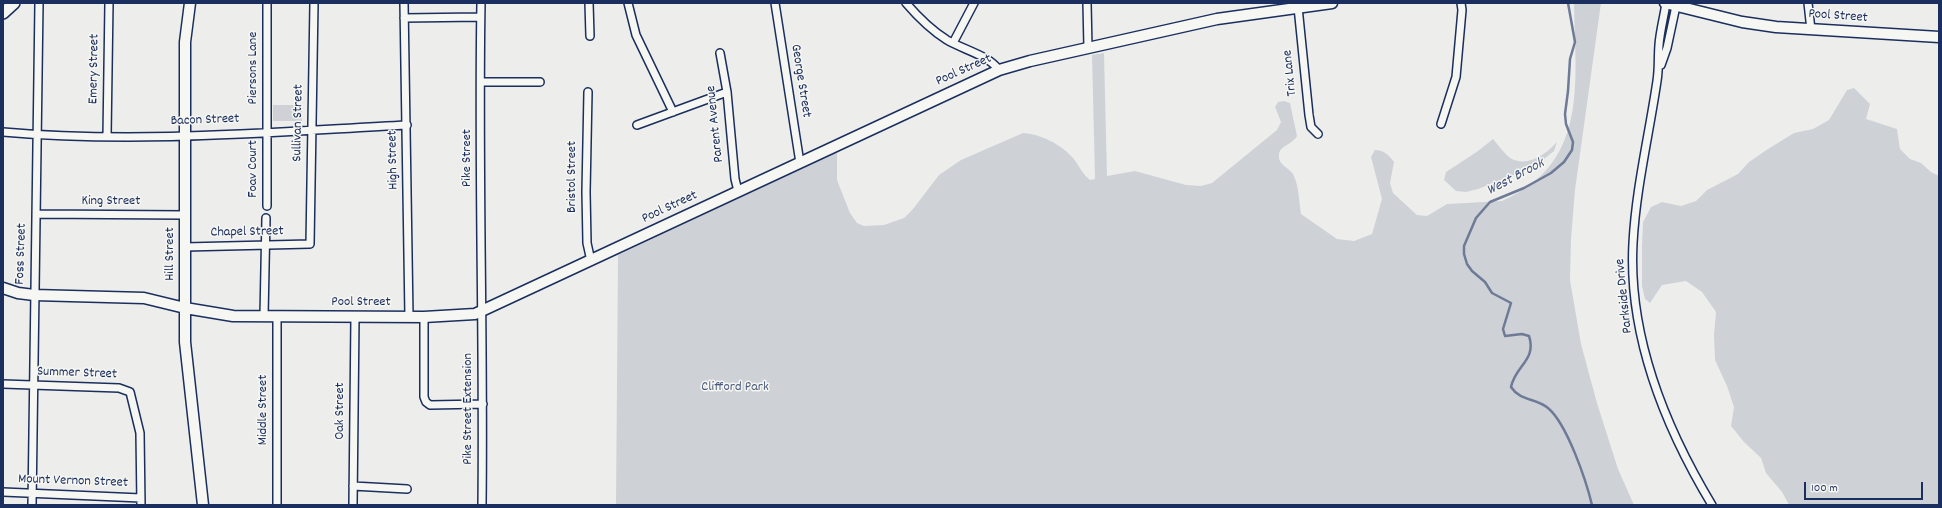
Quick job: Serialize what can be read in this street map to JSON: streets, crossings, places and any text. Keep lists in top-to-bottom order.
{
  "streets": {
    "main road": ["Pool Street", "Hill Street"],
    "street": [
      "Piersons Lane",
      "Emery Street",
      "Trix Lane",
      "George Street",
      "Bacon Street",
      "Sullivan Street",
      "Parent Avenue",
      "Pike Street",
      "High Street",
      "Foav Court",
      "Bristol Street",
      "King Street",
      "Chapel Street",
      "Foss Street",
      "Parkside Drive",
      "Summer Street",
      "Pike Street Extension",
      "Middle Street",
      "Oak Street",
      "Mount Vernon Street"
    ]
  },
  "crossings": [
    ["Pool Street", "Trix Lane"],
    ["Pool Street", "George Street"],
    ["Pool Street", "Parent Avenue"],
    ["Pool Street", "Pike Street"],
    ["Pool Street", "High Street"],
    ["Pool Street", "Bristol Street"],
    ["Pool Street", "Foss Street"],
    ["Pool Street", "Hill Street"],
    ["Pool Street", "Parkside Drive"],
    ["Pool Street", "Pike Street Extension"],
    ["Pool Street", "Middle Street"],
    ["Pool Street", "Oak Street"],
    ["Piersons Lane", "Bacon Street"],
    ["Piersons Lane", "Foav Court"],
    ["Emery Street", "Bacon Street"],
    ["Bacon Street", "Sullivan Street"],
    ["Bacon Street", "High Street"],
    ["Bacon Street", "Foav Court"],
    ["Bacon Street", "Foss Street"],
    ["Bacon Street", "Hill Street"],
    ["Sullivan Street", "Chapel Street"],
    ["Pike Street", "Pike Street Extension"],
    ["King Street", "Foss Street"],
    ["King Street", "Hill Street"],
    ["Chapel Street", "Hill Street"],
    ["Foss Street", "Summer Street"],
    ["Foss Street", "Mount Vernon Street"],
    ["Summer Street", "Mount Vernon Street"]
  ],
  "water": ["West Brook"],
  "parks": ["Clifford Park"],
  "scale_bar": "100 m"
}
